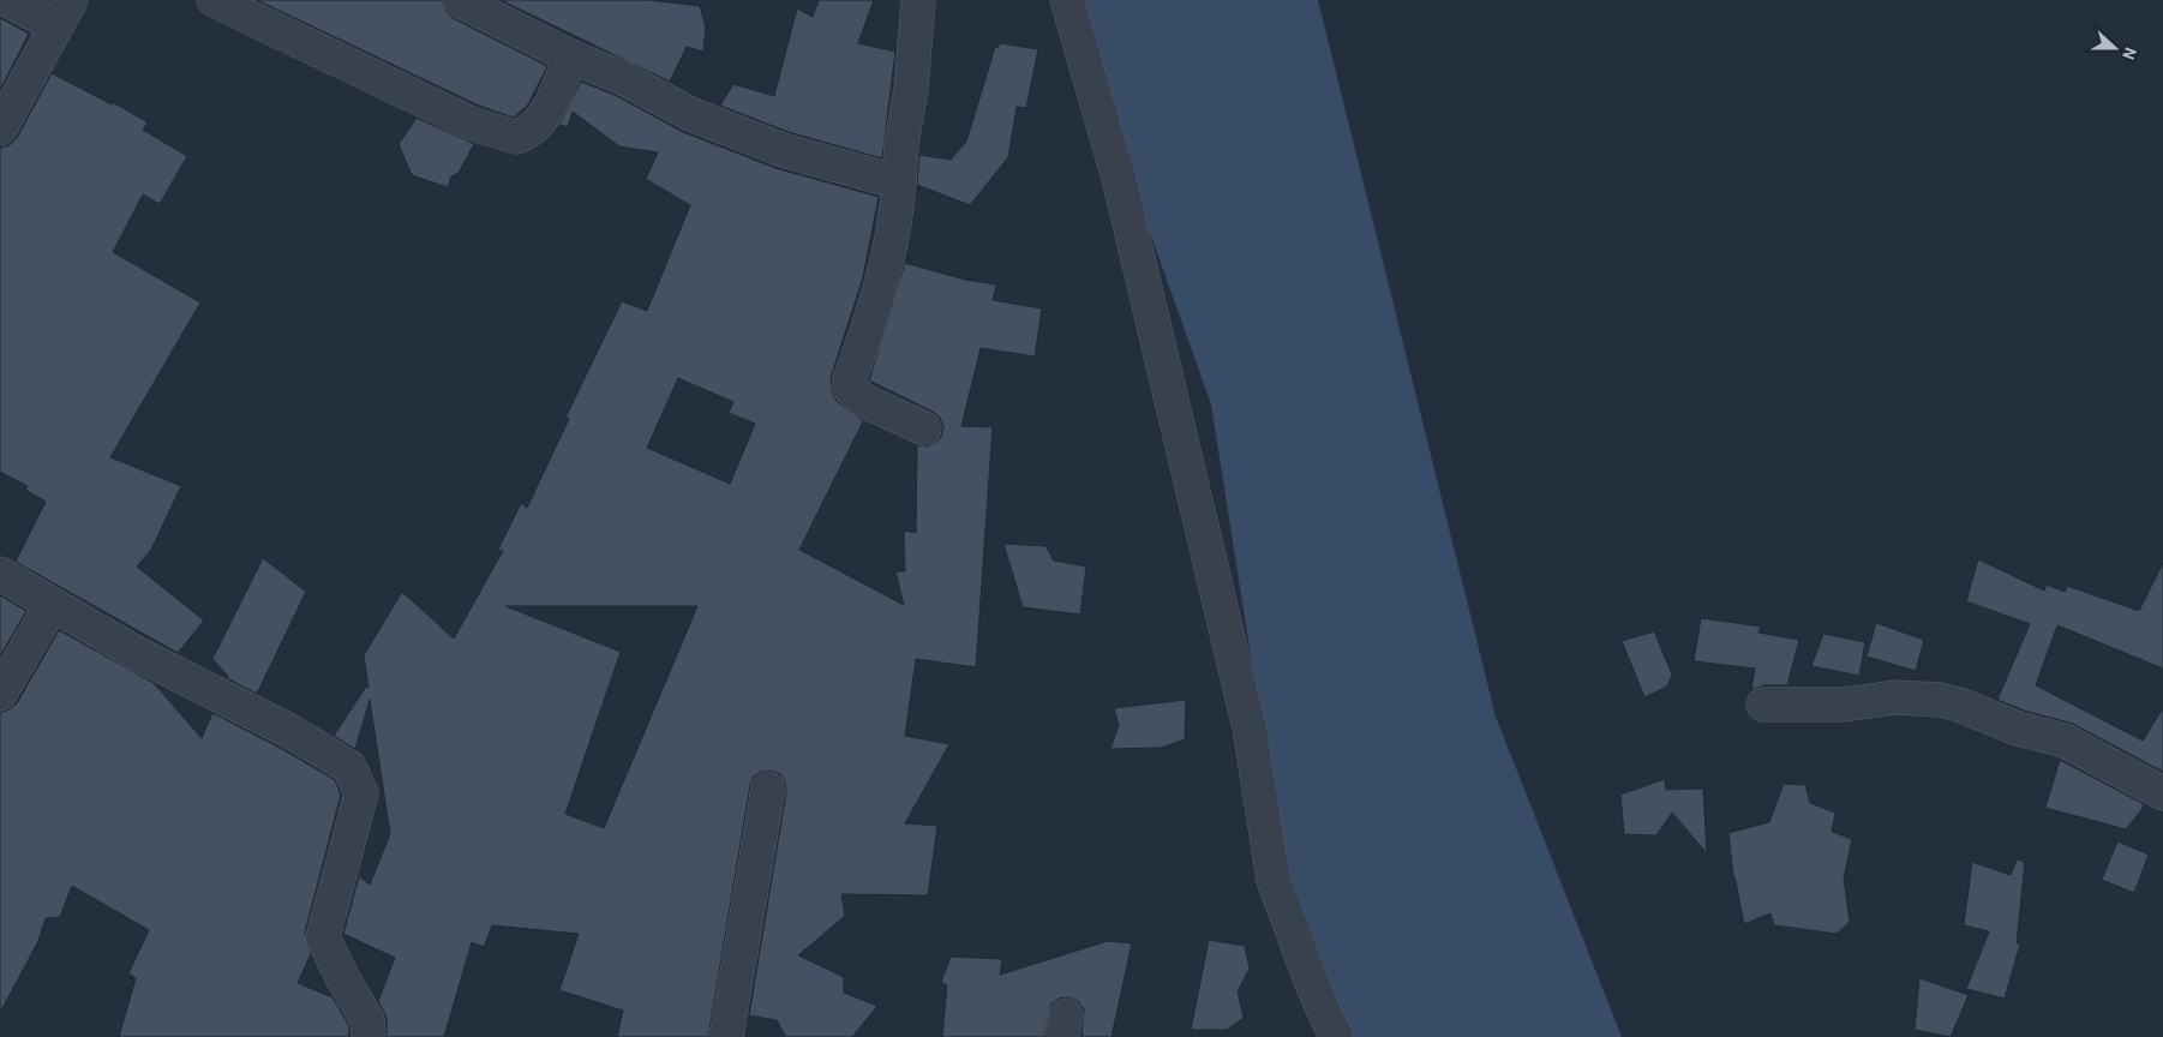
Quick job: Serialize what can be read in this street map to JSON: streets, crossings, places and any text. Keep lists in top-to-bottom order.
{
  "north": "right"
}
